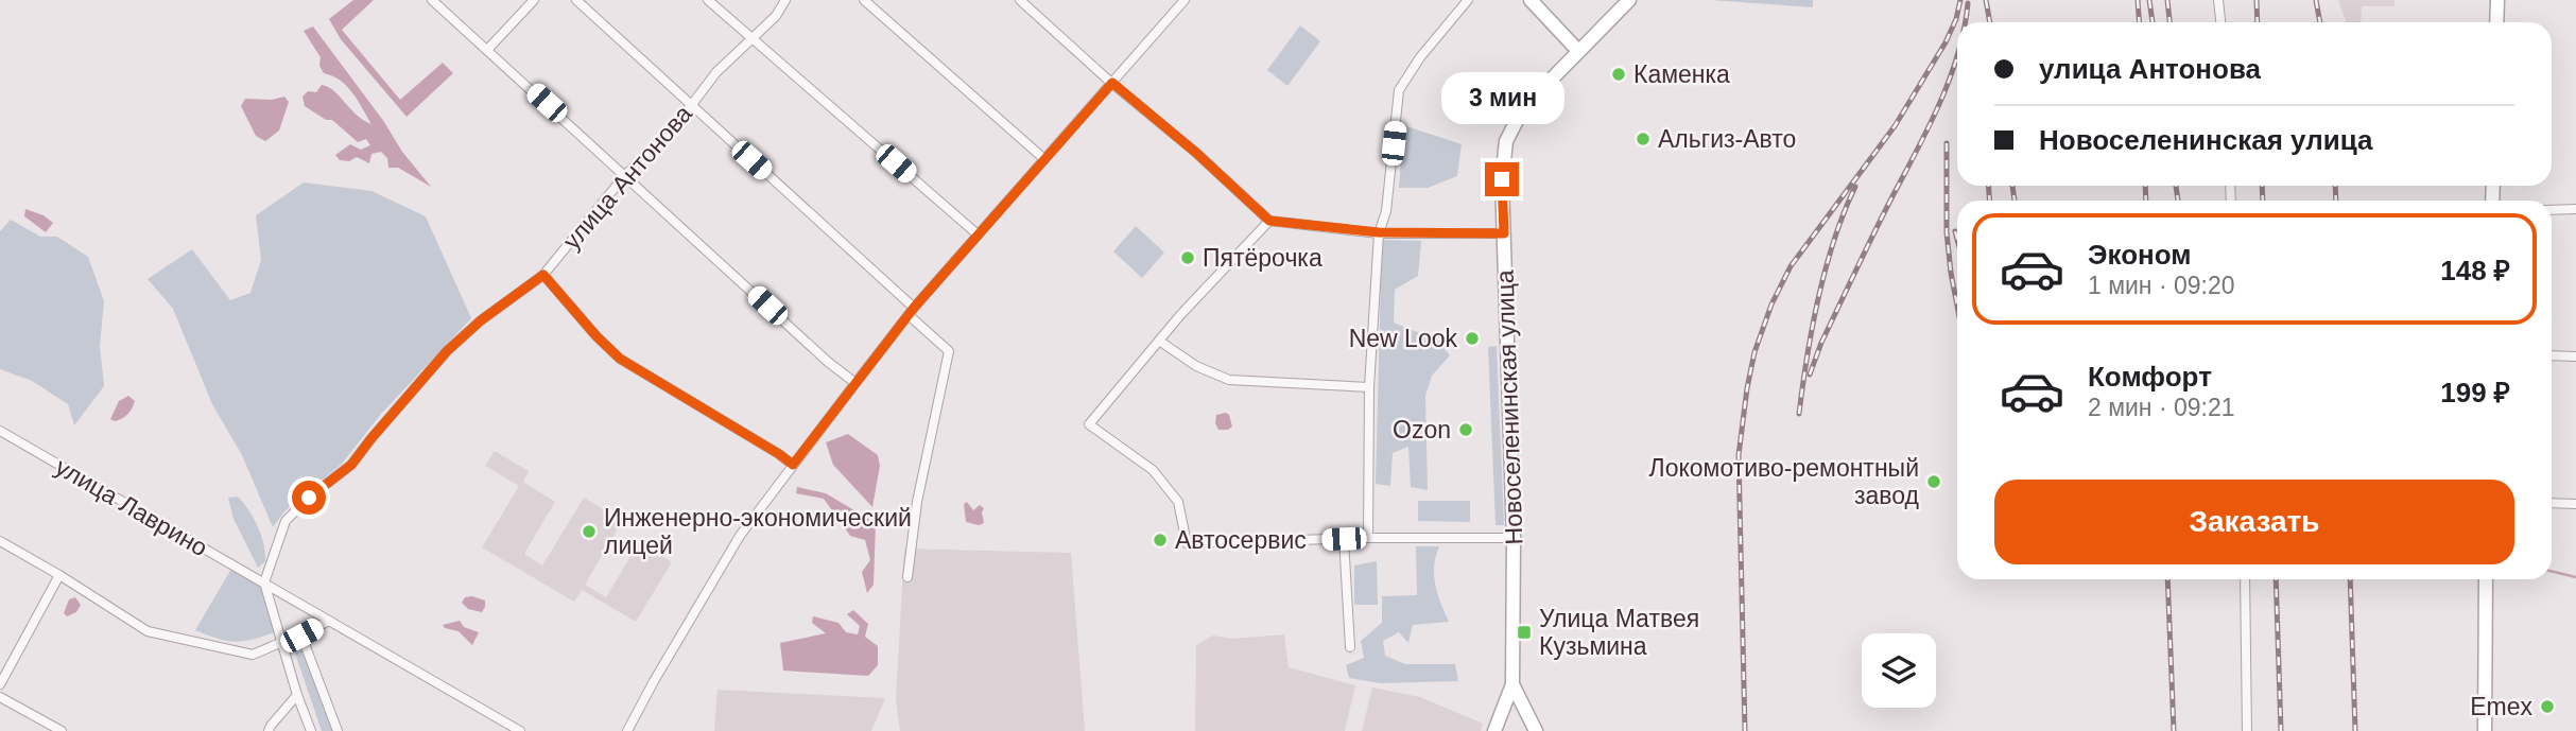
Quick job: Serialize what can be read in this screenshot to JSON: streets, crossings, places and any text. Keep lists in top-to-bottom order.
{
  "streets": {
    "main road": ["Новоселенинская улица"],
    "street": ["улица Антонова", "улица Лаврино"]
  },
  "crossings": [
    ["улица Антонова", "улица Лаврино"]
  ],
  "places": {
    "other": [
      "Каменка",
      "Альгиз-Авто",
      "Пятёрочка",
      "New Look",
      "Ozon",
      "Локомотиво-ремонтный завод",
      "Инженерно-экономический лицей",
      "Автосервис",
      "Emex"
    ],
    "transit": ["Улица Матвея Кузьмина"]
  },
  "page": {
    "banner": ["улица Антонова", "Новоселенинская улица"],
    "bubble": "3 мин",
    "list": [
      {
        "name": "Эконом",
        "note": "1 мин · 09:20",
        "value": "148 ₽"
      },
      {
        "name": "Комфорт",
        "note": "2 мин · 09:21",
        "value": "199 ₽"
      }
    ],
    "buttons": "Заказать"
  }
}
